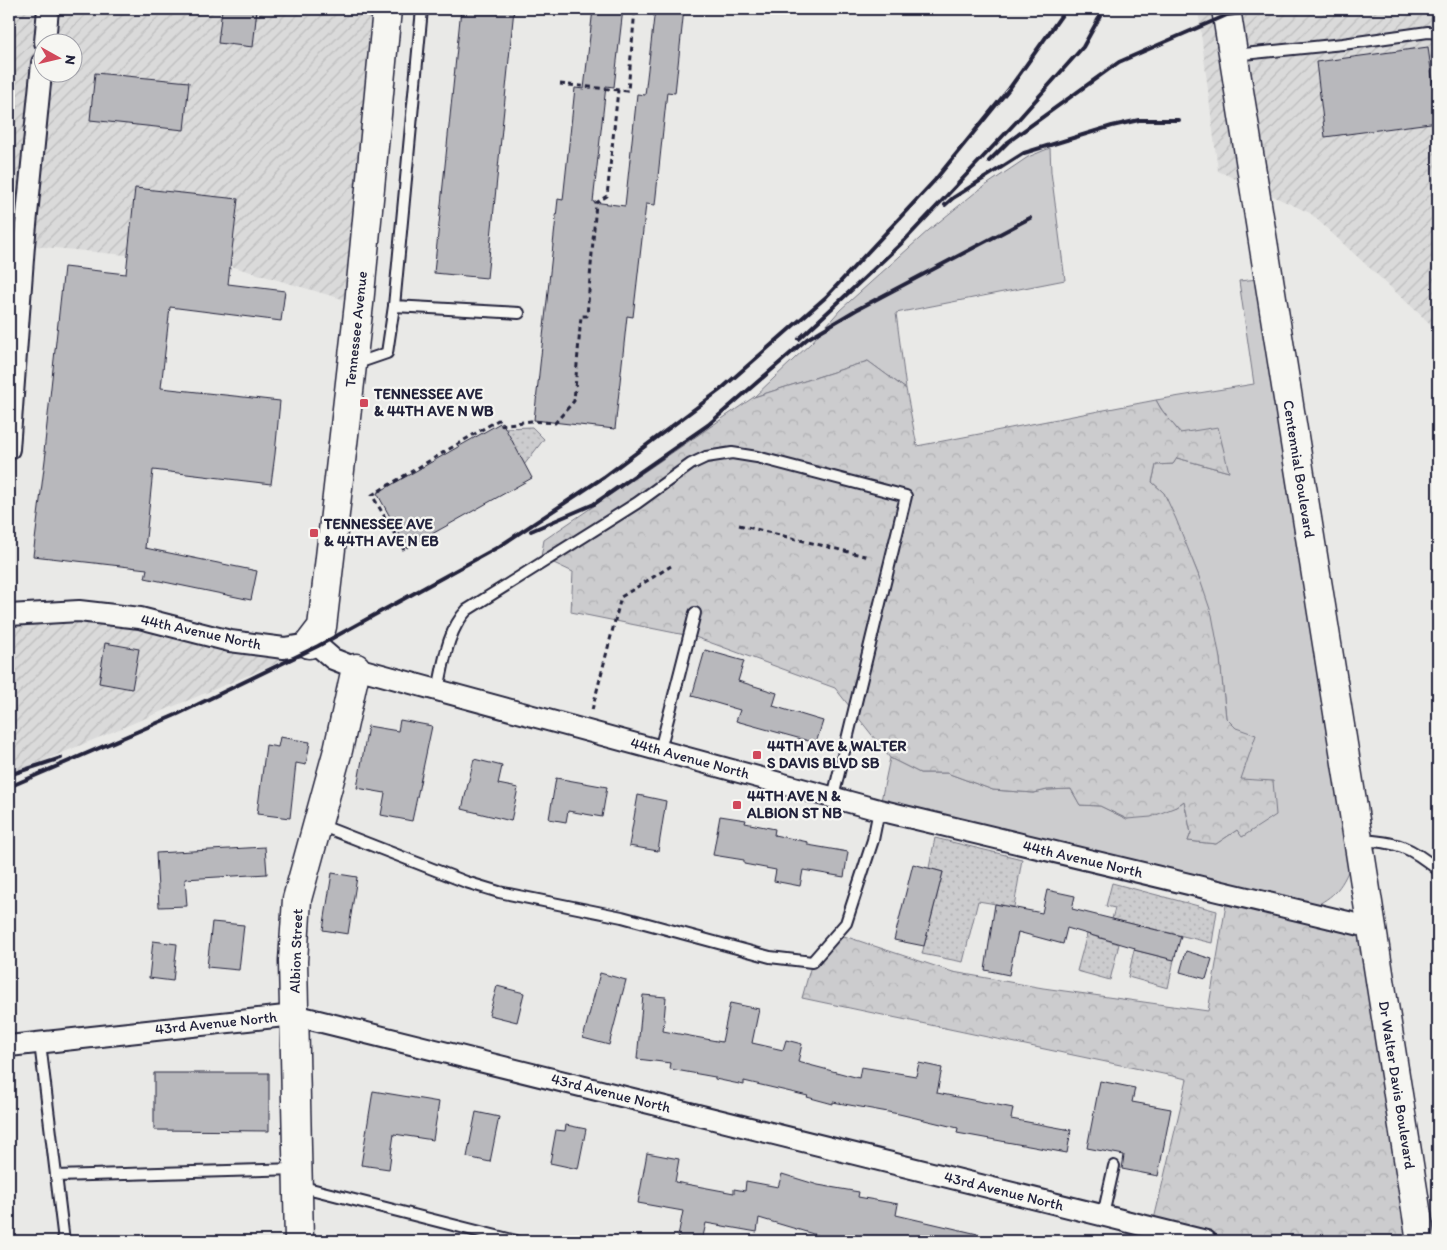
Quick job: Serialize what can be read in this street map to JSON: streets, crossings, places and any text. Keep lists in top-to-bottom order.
{
  "streets": {
    "main road": [
      "Tennessee Avenue",
      "Centennial Boulevard",
      "Albion Street",
      "Dr Walter Davis Boulevard"
    ],
    "street": ["44th Avenue North", "43rd Avenue North"]
  },
  "crossings": [
    ["Tennessee Avenue", "44th Avenue North"],
    ["Centennial Boulevard", "44th Avenue North"],
    ["Centennial Boulevard", "Dr Walter Davis Boulevard"],
    ["44th Avenue North", "Albion Street"],
    ["44th Avenue North", "Dr Walter Davis Boulevard"],
    ["Albion Street", "43rd Avenue North"]
  ],
  "places": {
    "transit": [
      "TENNESSEE AVE & 44TH AVE N WB",
      "TENNESSEE AVE & 44TH AVE N EB",
      "44TH AVE & WALTER S DAVIS BLVD SB",
      "44TH AVE N & ALBION ST NB"
    ]
  },
  "north": "right"
}
